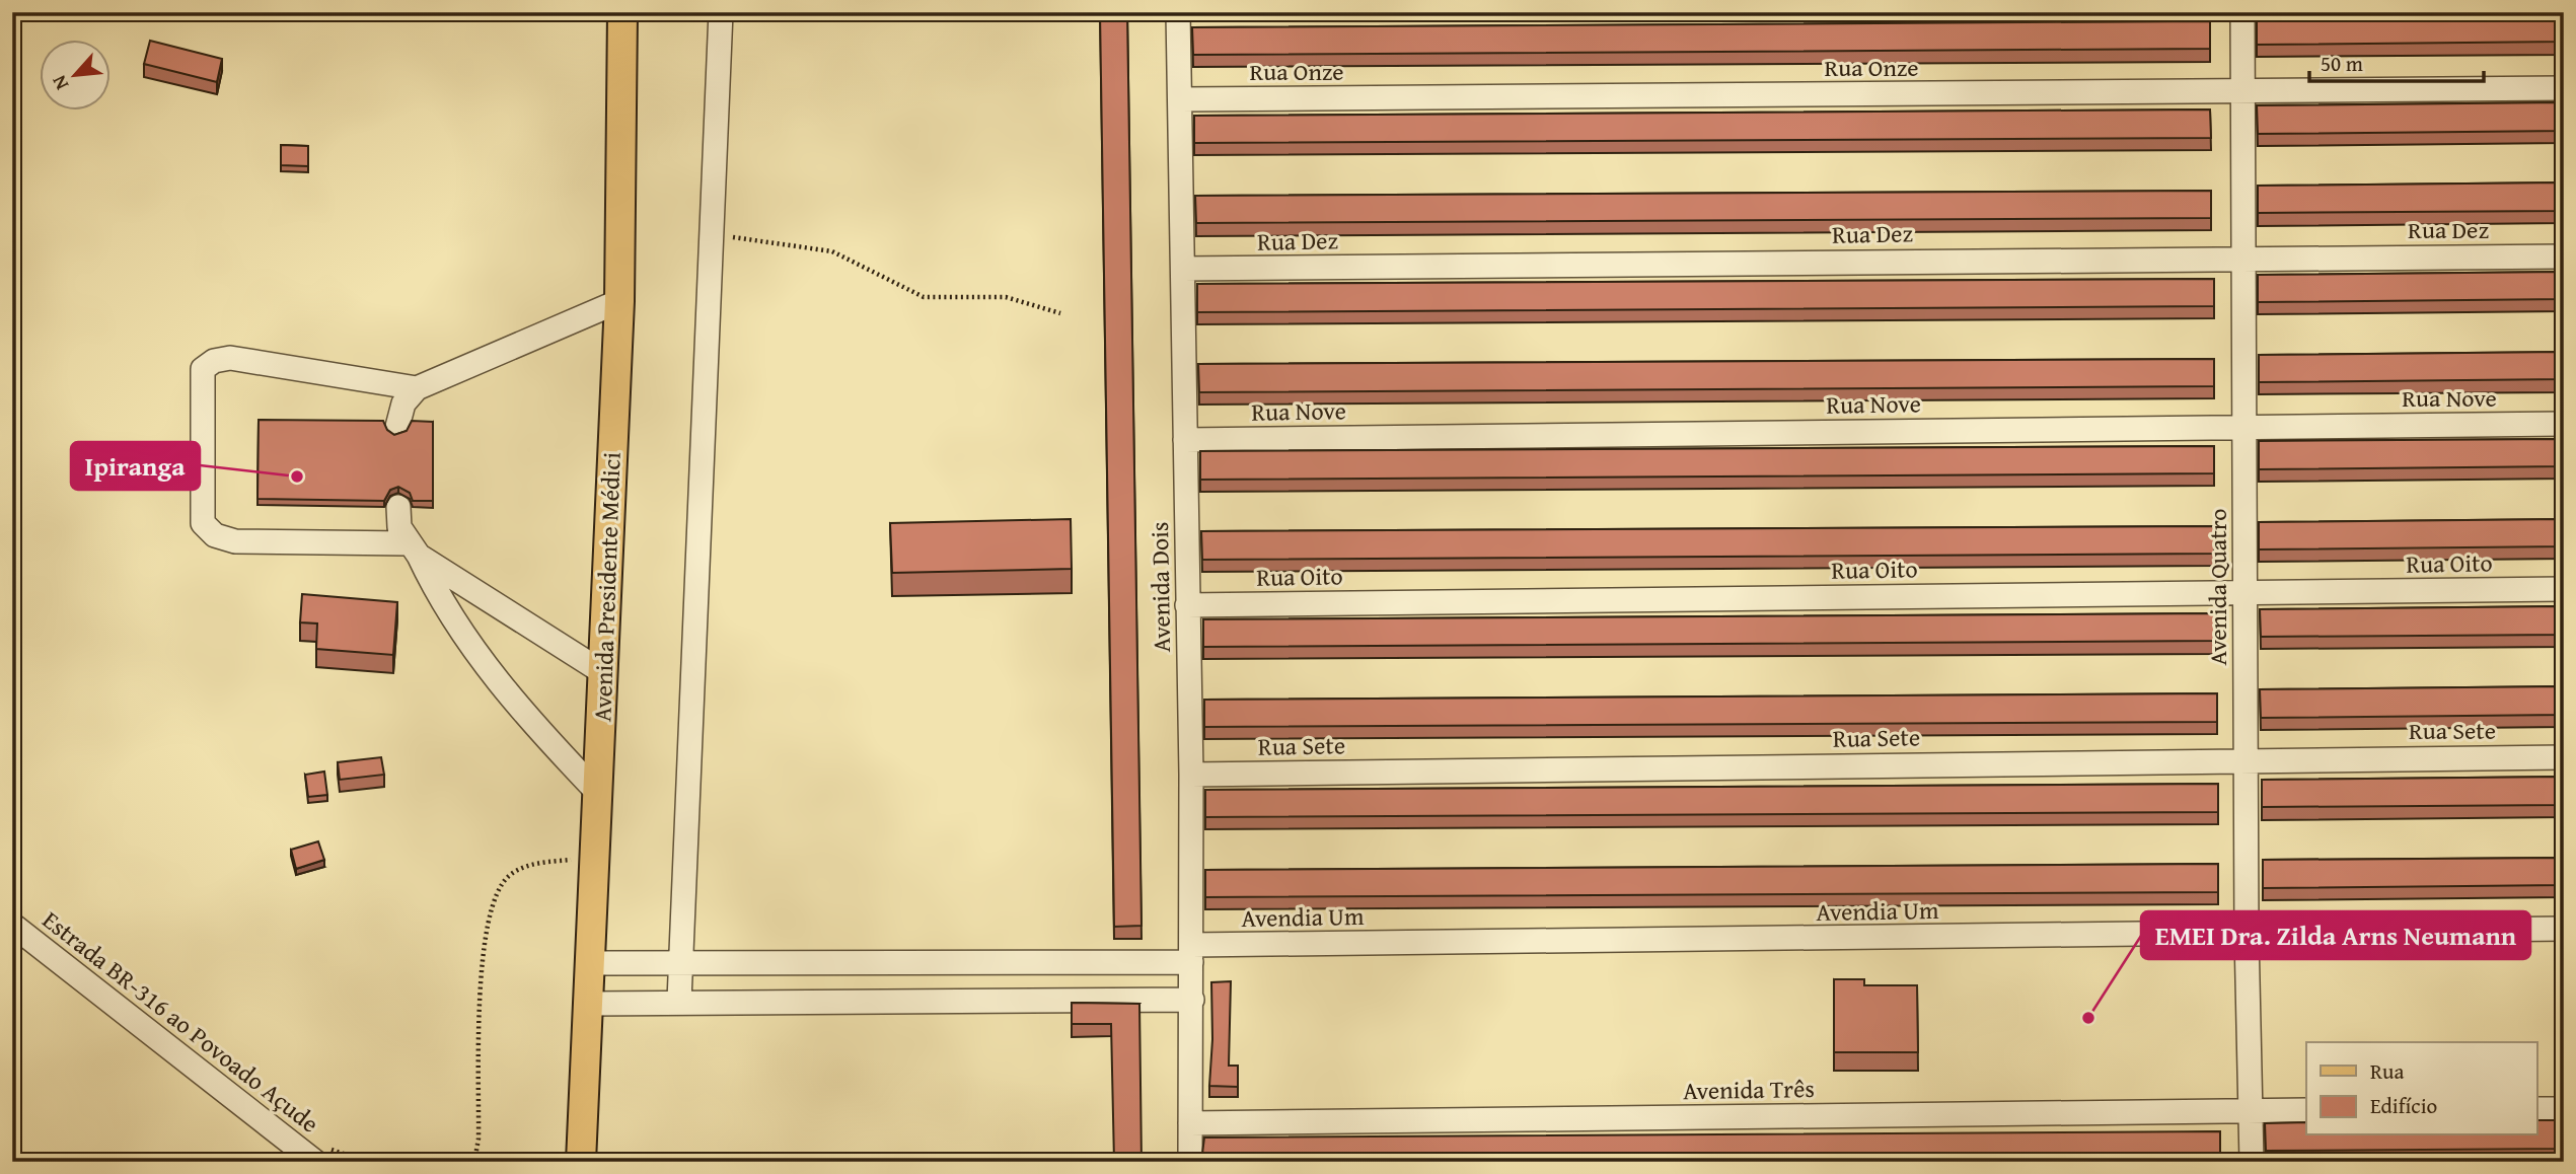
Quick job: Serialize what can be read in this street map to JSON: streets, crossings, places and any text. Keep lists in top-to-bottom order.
{
  "streets": {
    "main road": ["Avenida Presidente Médici"],
    "street": [
      "Rua Onze",
      "Rua Dez",
      "Rua Nove",
      "Rua Oito",
      "Avenida Dois",
      "Avenida Quatro",
      "Rua Sete",
      "Avendia Um",
      "Estrada BR-316 ao Povoado Açude",
      "Avenida Três"
    ]
  },
  "crossings": [
    ["Rua Onze", "Avenida Dois"],
    ["Rua Onze", "Avenida Quatro"],
    ["Rua Dez", "Avenida Dois"],
    ["Rua Dez", "Avenida Quatro"],
    ["Rua Nove", "Avenida Dois"],
    ["Rua Nove", "Avenida Quatro"],
    ["Rua Oito", "Avenida Dois"],
    ["Rua Oito", "Avenida Quatro"],
    ["Avenida Presidente Médici", "Avendia Um"],
    ["Avenida Dois", "Rua Sete"],
    ["Avenida Dois", "Avendia Um"],
    ["Avenida Dois", "Avenida Três"],
    ["Avenida Quatro", "Rua Sete"],
    ["Avenida Quatro", "Avendia Um"],
    ["Avenida Quatro", "Avenida Três"]
  ],
  "places": ["Ipiranga", "EMEI Dra. Zilda Arns Neumann"],
  "legend": ["Rua", "Edifício"],
  "scale_bar": "50 m",
  "north": "bottom left"
}
